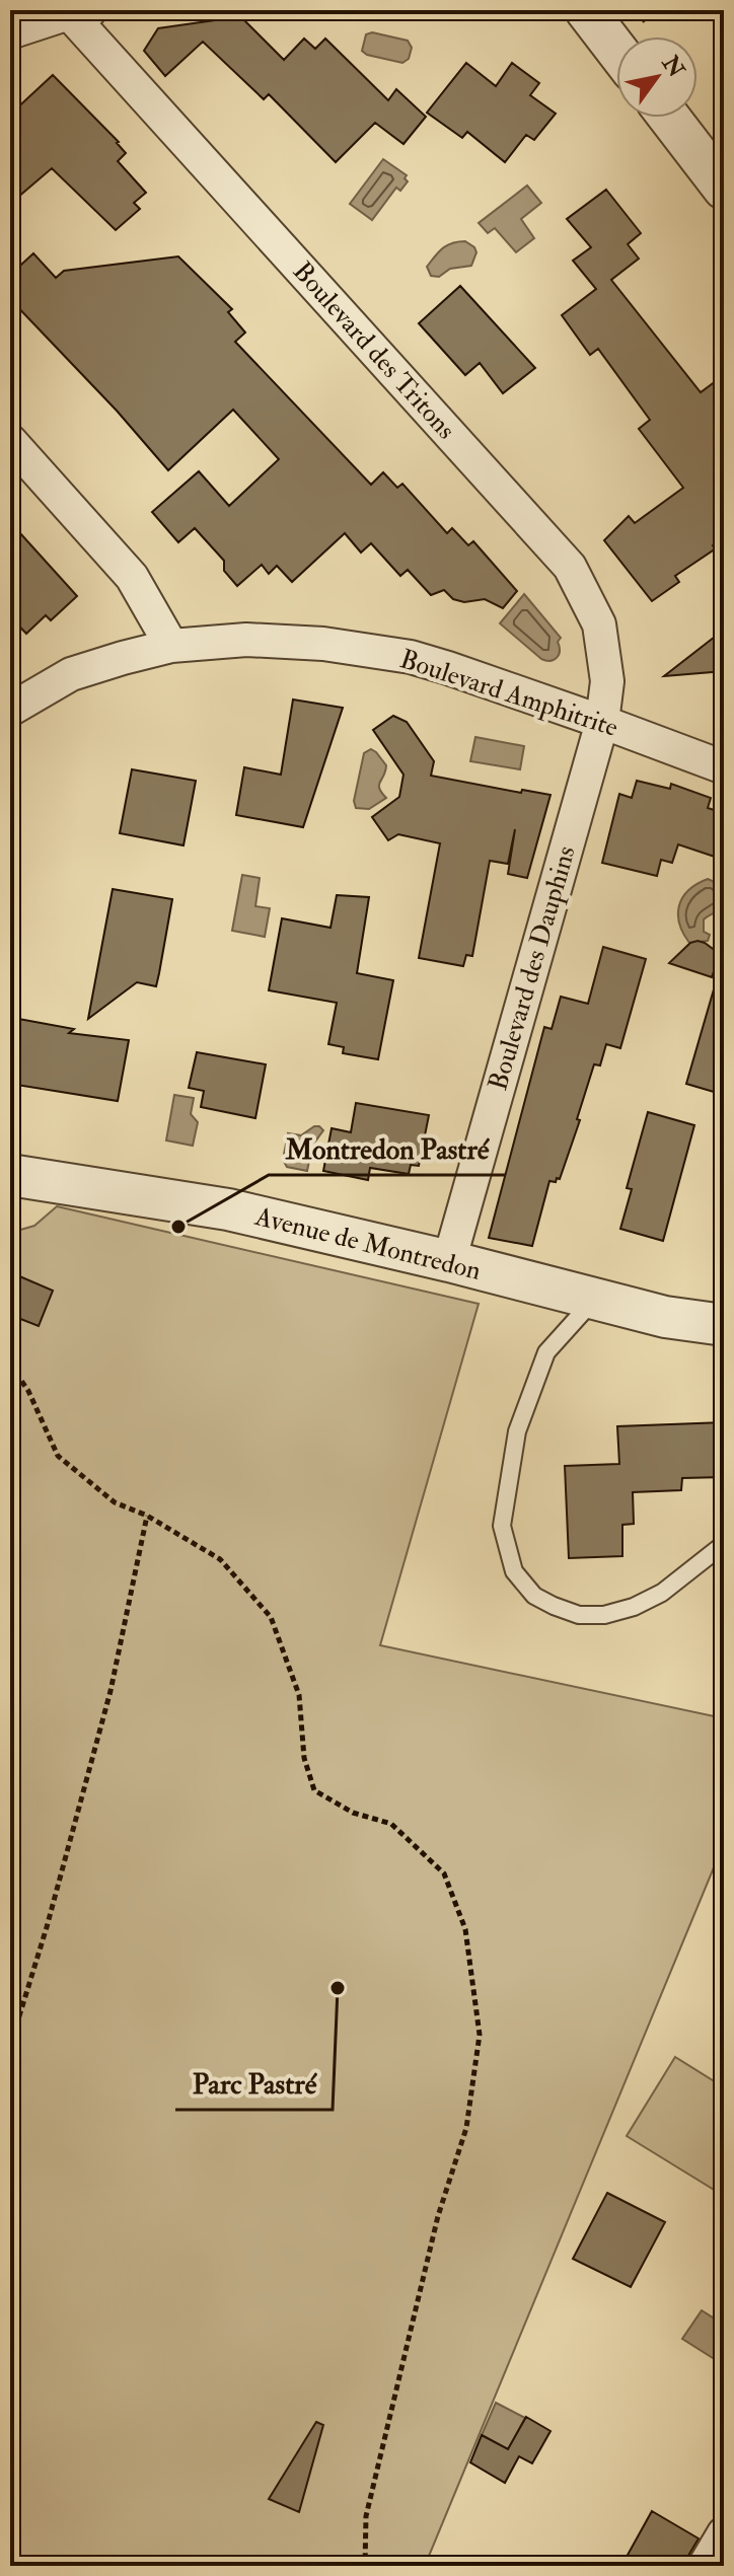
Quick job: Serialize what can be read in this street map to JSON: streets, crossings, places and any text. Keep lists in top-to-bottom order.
{
  "streets": {
    "street": [
      "Boulevard des Tritons",
      "Boulevard Amphitrite",
      "Boulevard des Dauphins",
      "Avenue de Montredon"
    ]
  },
  "crossings": [
    ["Boulevard des Tritons", "Boulevard Amphitrite"],
    ["Boulevard des Tritons", "Boulevard des Dauphins"],
    ["Boulevard Amphitrite", "Boulevard des Dauphins"],
    ["Boulevard des Dauphins", "Avenue de Montredon"]
  ],
  "places": ["Montredon Pastré", "Parc Pastré"],
  "north": "top right"
}
